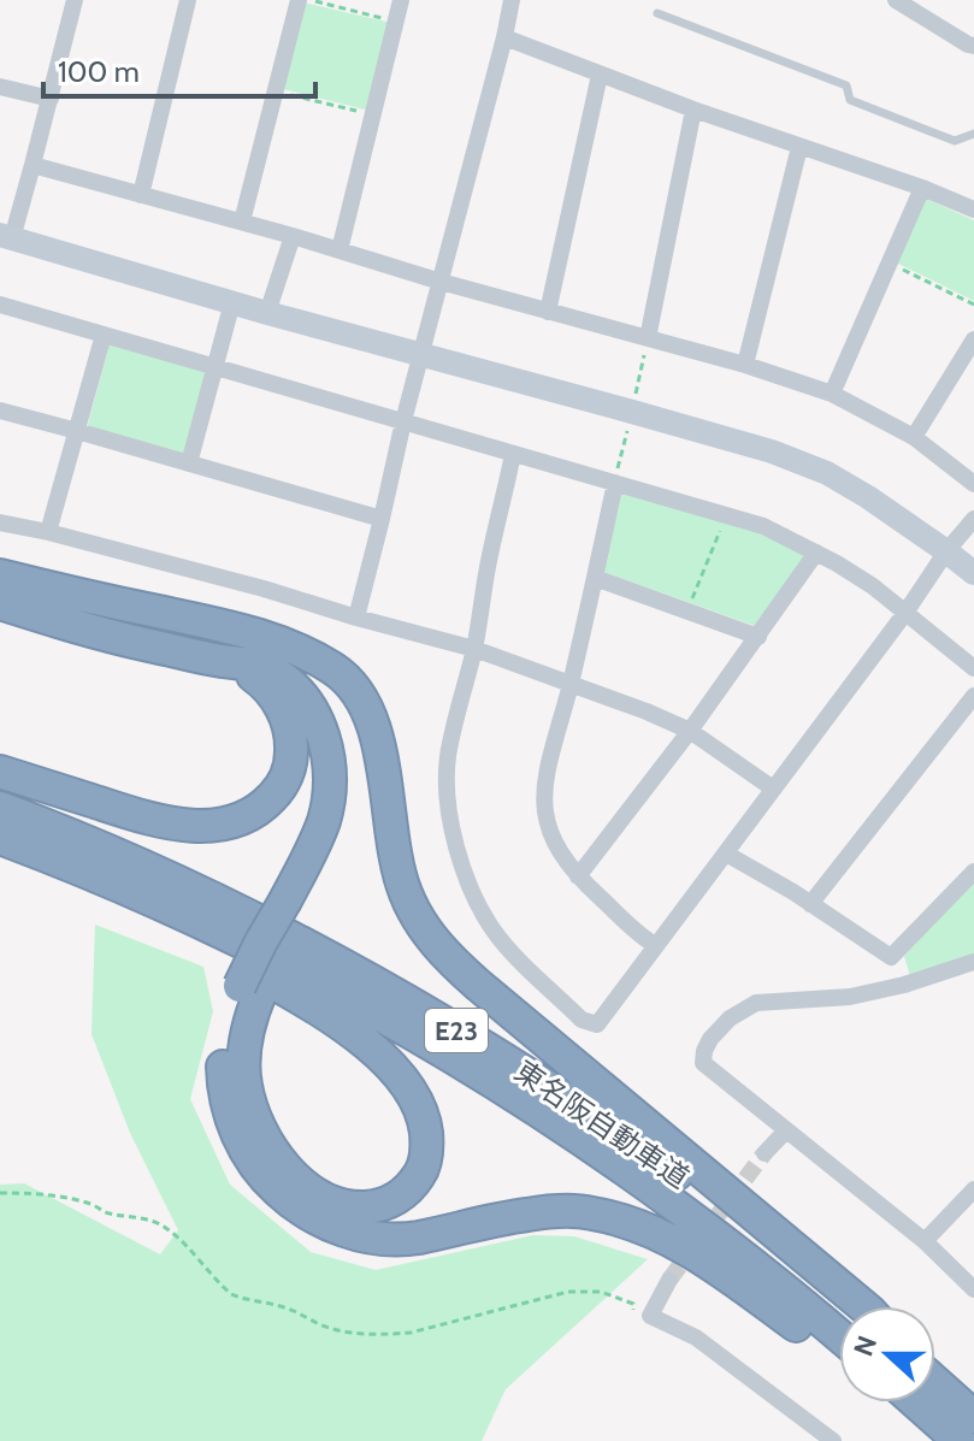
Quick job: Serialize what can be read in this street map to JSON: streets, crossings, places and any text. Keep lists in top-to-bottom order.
{
  "streets": {
    "highway": ["E23", "東名阪自動車道"]
  },
  "scale_bar": "100 m",
  "north": "left"
}
